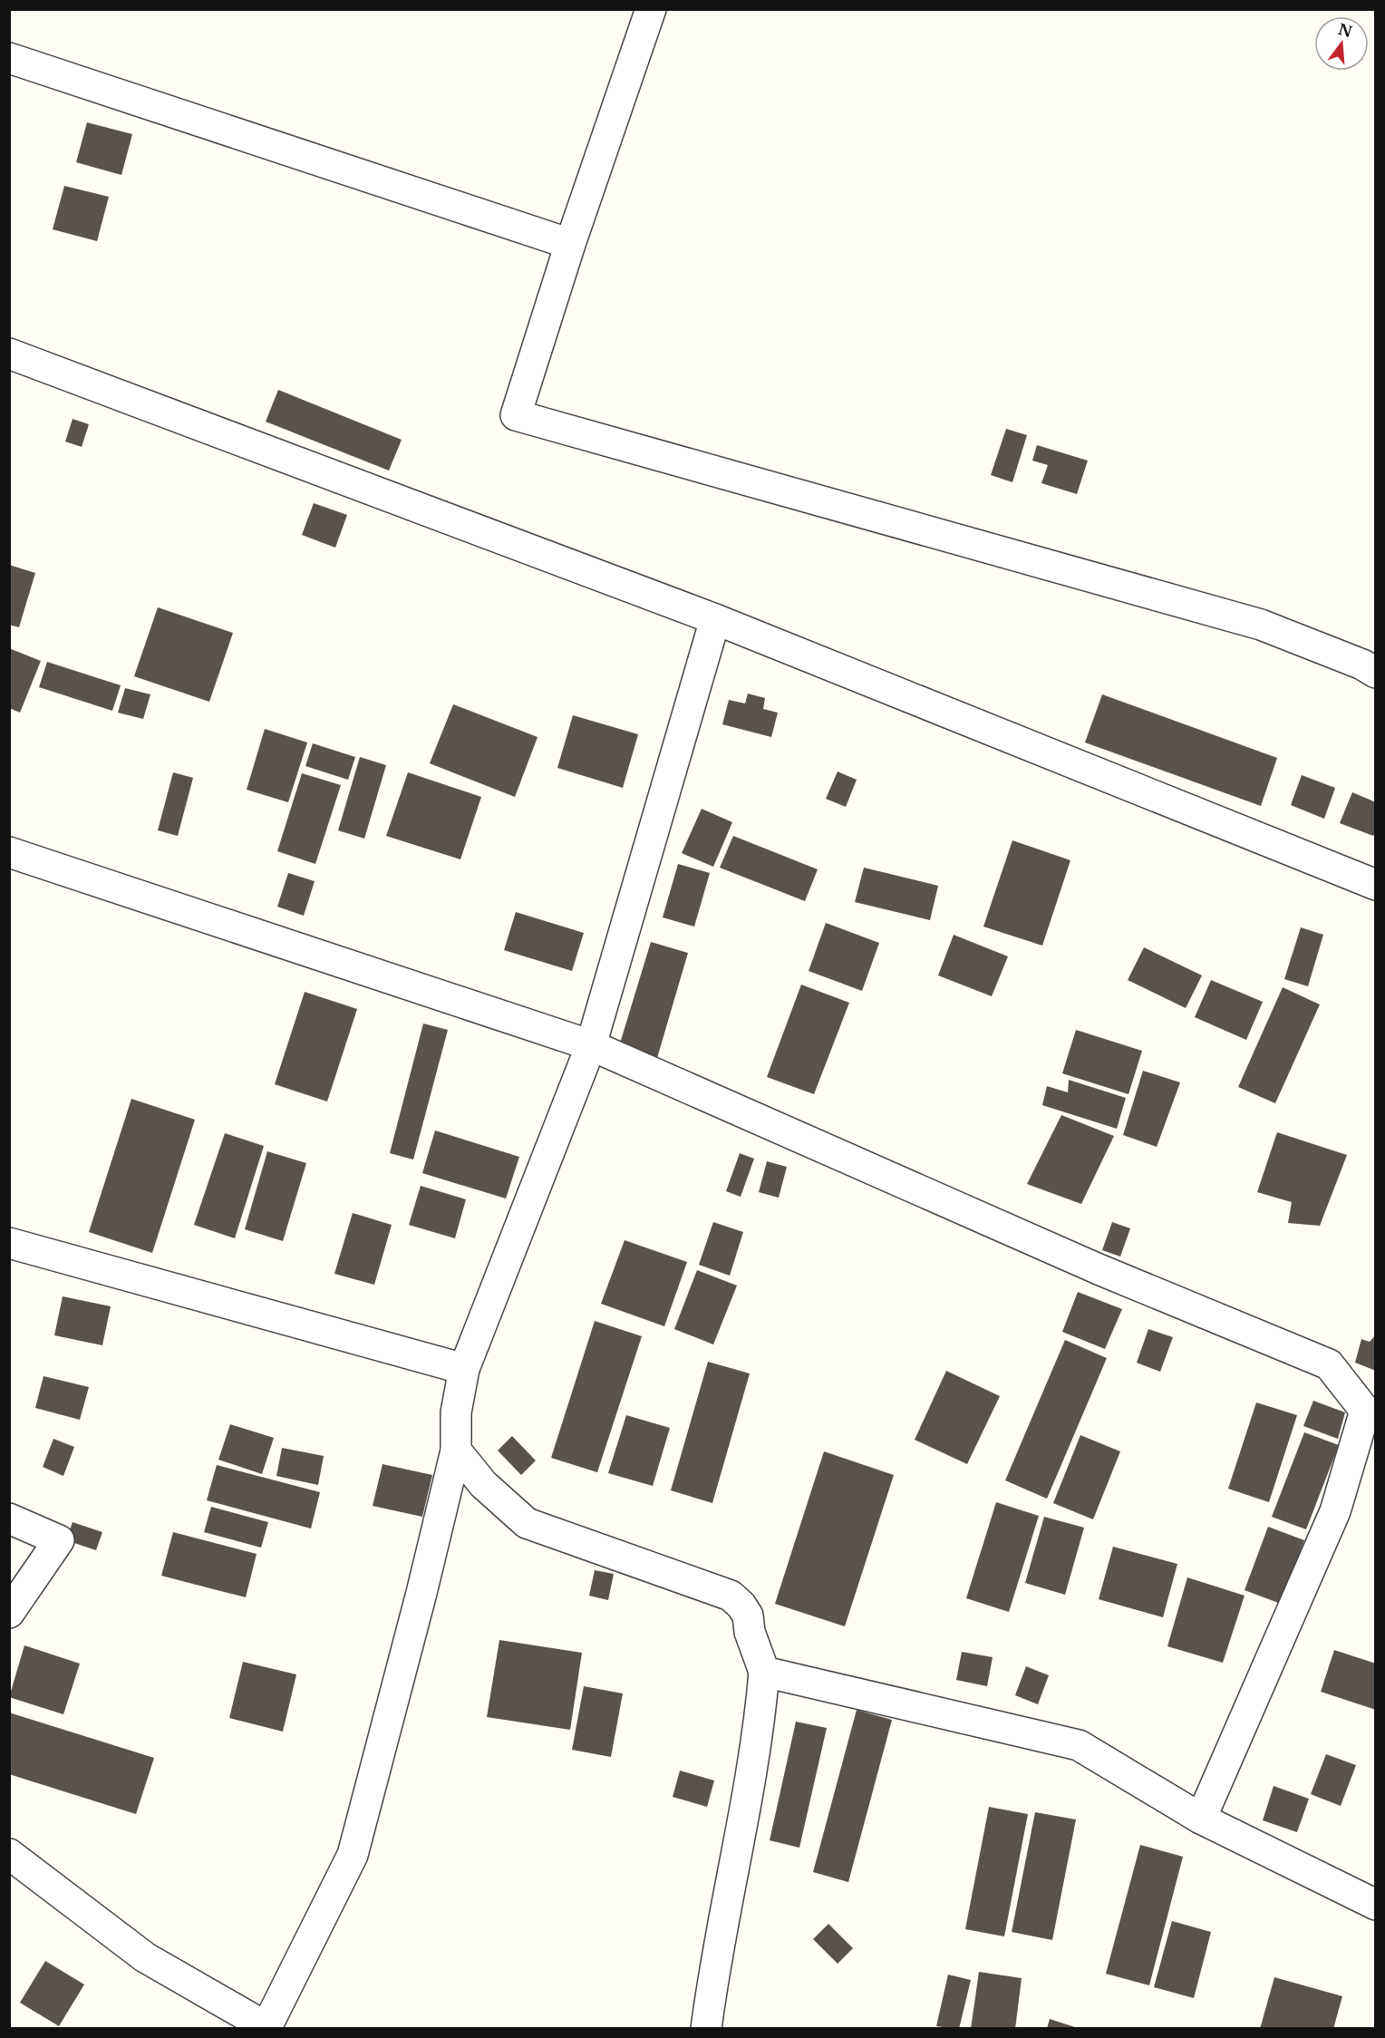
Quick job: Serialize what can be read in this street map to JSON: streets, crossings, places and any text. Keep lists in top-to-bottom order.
{
  "north": "top"
}
